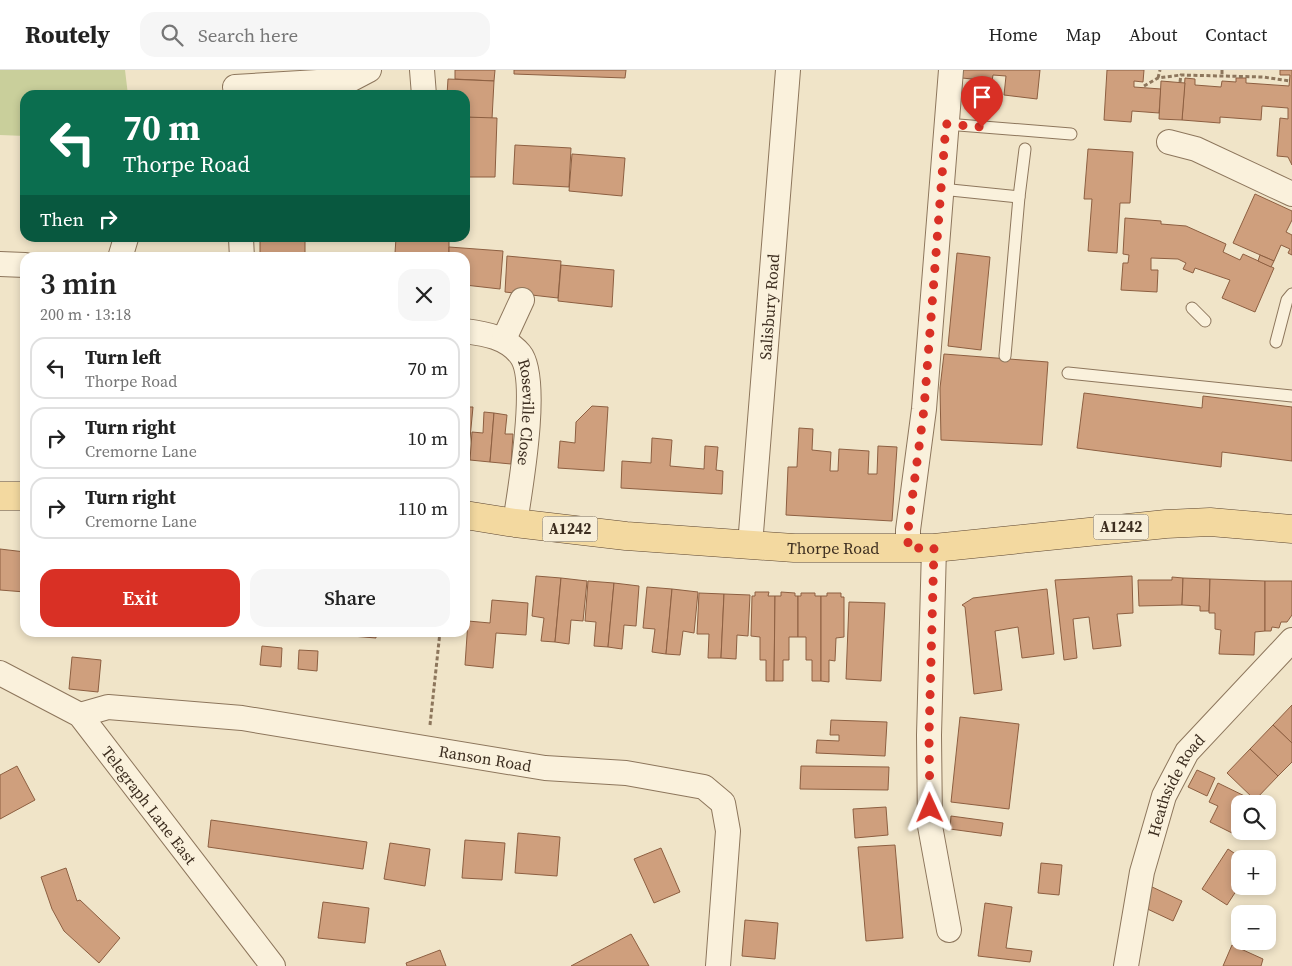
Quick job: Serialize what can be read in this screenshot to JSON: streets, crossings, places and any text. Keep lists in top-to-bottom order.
{
  "streets": {
    "main road": ["A1242", "Thorpe Road"],
    "street": [
      "Salisbury Road",
      "Roseville Close",
      "Ranson Road",
      "Heathside Road",
      "Telegraph Lane East"
    ]
  },
  "crossings": [
    ["Salisbury Road", "Thorpe Road"],
    ["Roseville Close", "Thorpe Road"],
    ["Ranson Road", "Telegraph Lane East"]
  ],
  "page": {
    "header": "Routely",
    "search": "Search here",
    "nav": [
      "Home",
      "Map",
      "About",
      "Contact"
    ],
    "turn": ["70 m", "Thorpe Road"],
    "then": "Then",
    "heading": ["3 min", "200 m · 13:18"],
    "list": [
      {
        "name": "Turn left",
        "note": "Thorpe Road",
        "value": "70 m"
      },
      {
        "name": "Turn right",
        "note": "Cremorne Lane",
        "value": "10 m"
      },
      {
        "name": "Turn right",
        "note": "Cremorne Lane",
        "value": "110 m"
      }
    ],
    "buttons": ["Exit", "Share"],
    "map_buttons": ["+", "−"]
  }
}
